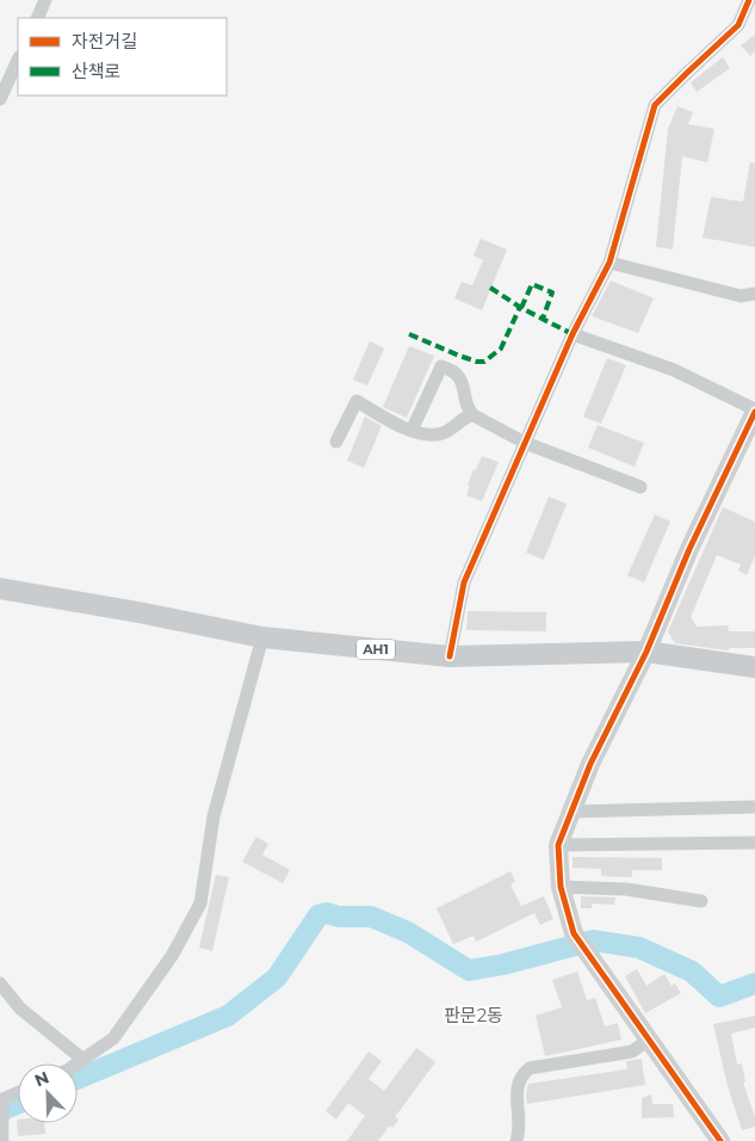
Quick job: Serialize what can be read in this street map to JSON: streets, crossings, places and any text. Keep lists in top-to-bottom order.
{
  "streets": {
    "main road": ["AH1"]
  },
  "districts": ["판문2동"],
  "legend": ["자전거길", "산책로"],
  "north": "top left"
}
